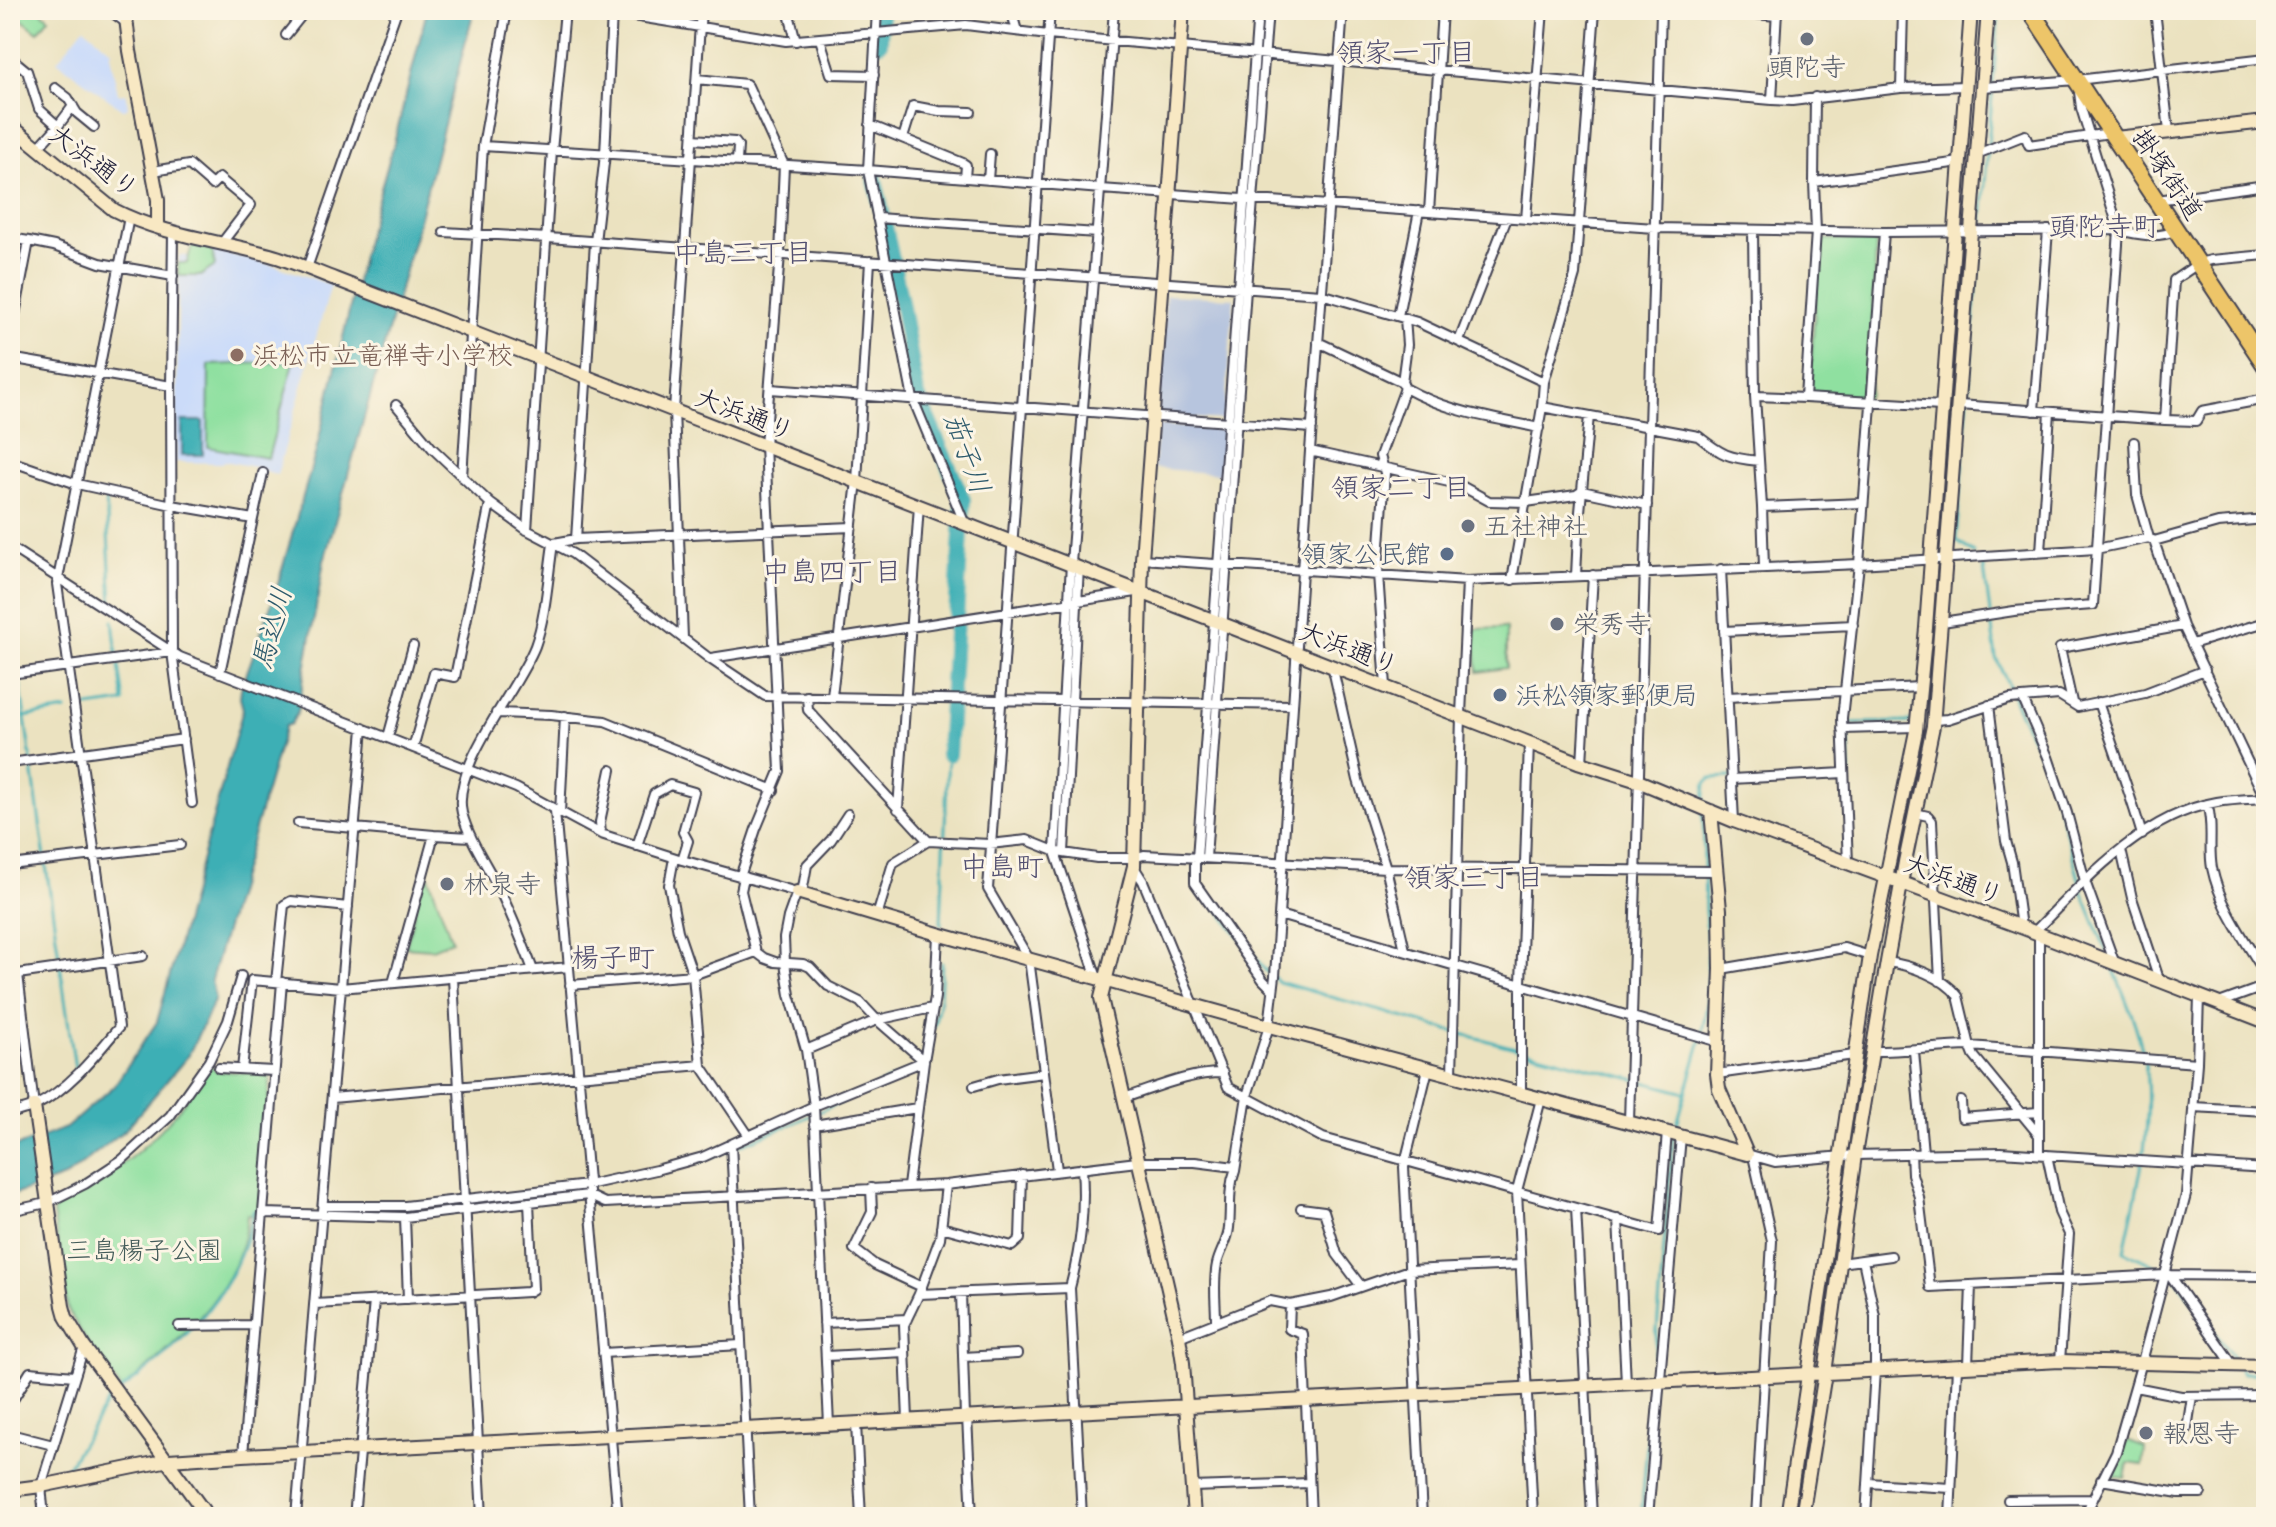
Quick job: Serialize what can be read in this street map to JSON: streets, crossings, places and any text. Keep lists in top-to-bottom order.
{
  "streets": {
    "highway": ["掛塚街道"],
    "street": ["大浜通り"]
  },
  "districts": [
    "領家一丁目",
    "頭陀寺町",
    "中島三丁目",
    "領家二丁目",
    "中島四丁目",
    "中島町",
    "領家三丁目",
    "楊子町"
  ],
  "water": ["茄子川", "馬込川"],
  "parks": ["三島楊子公園"],
  "places": [
    "頭陀寺",
    "浜松市立竜禅寺小学校",
    "五社神社",
    "領家公民館",
    "栄秀寺",
    "浜松領家郵便局",
    "林泉寺",
    "報恩寺"
  ]
}
